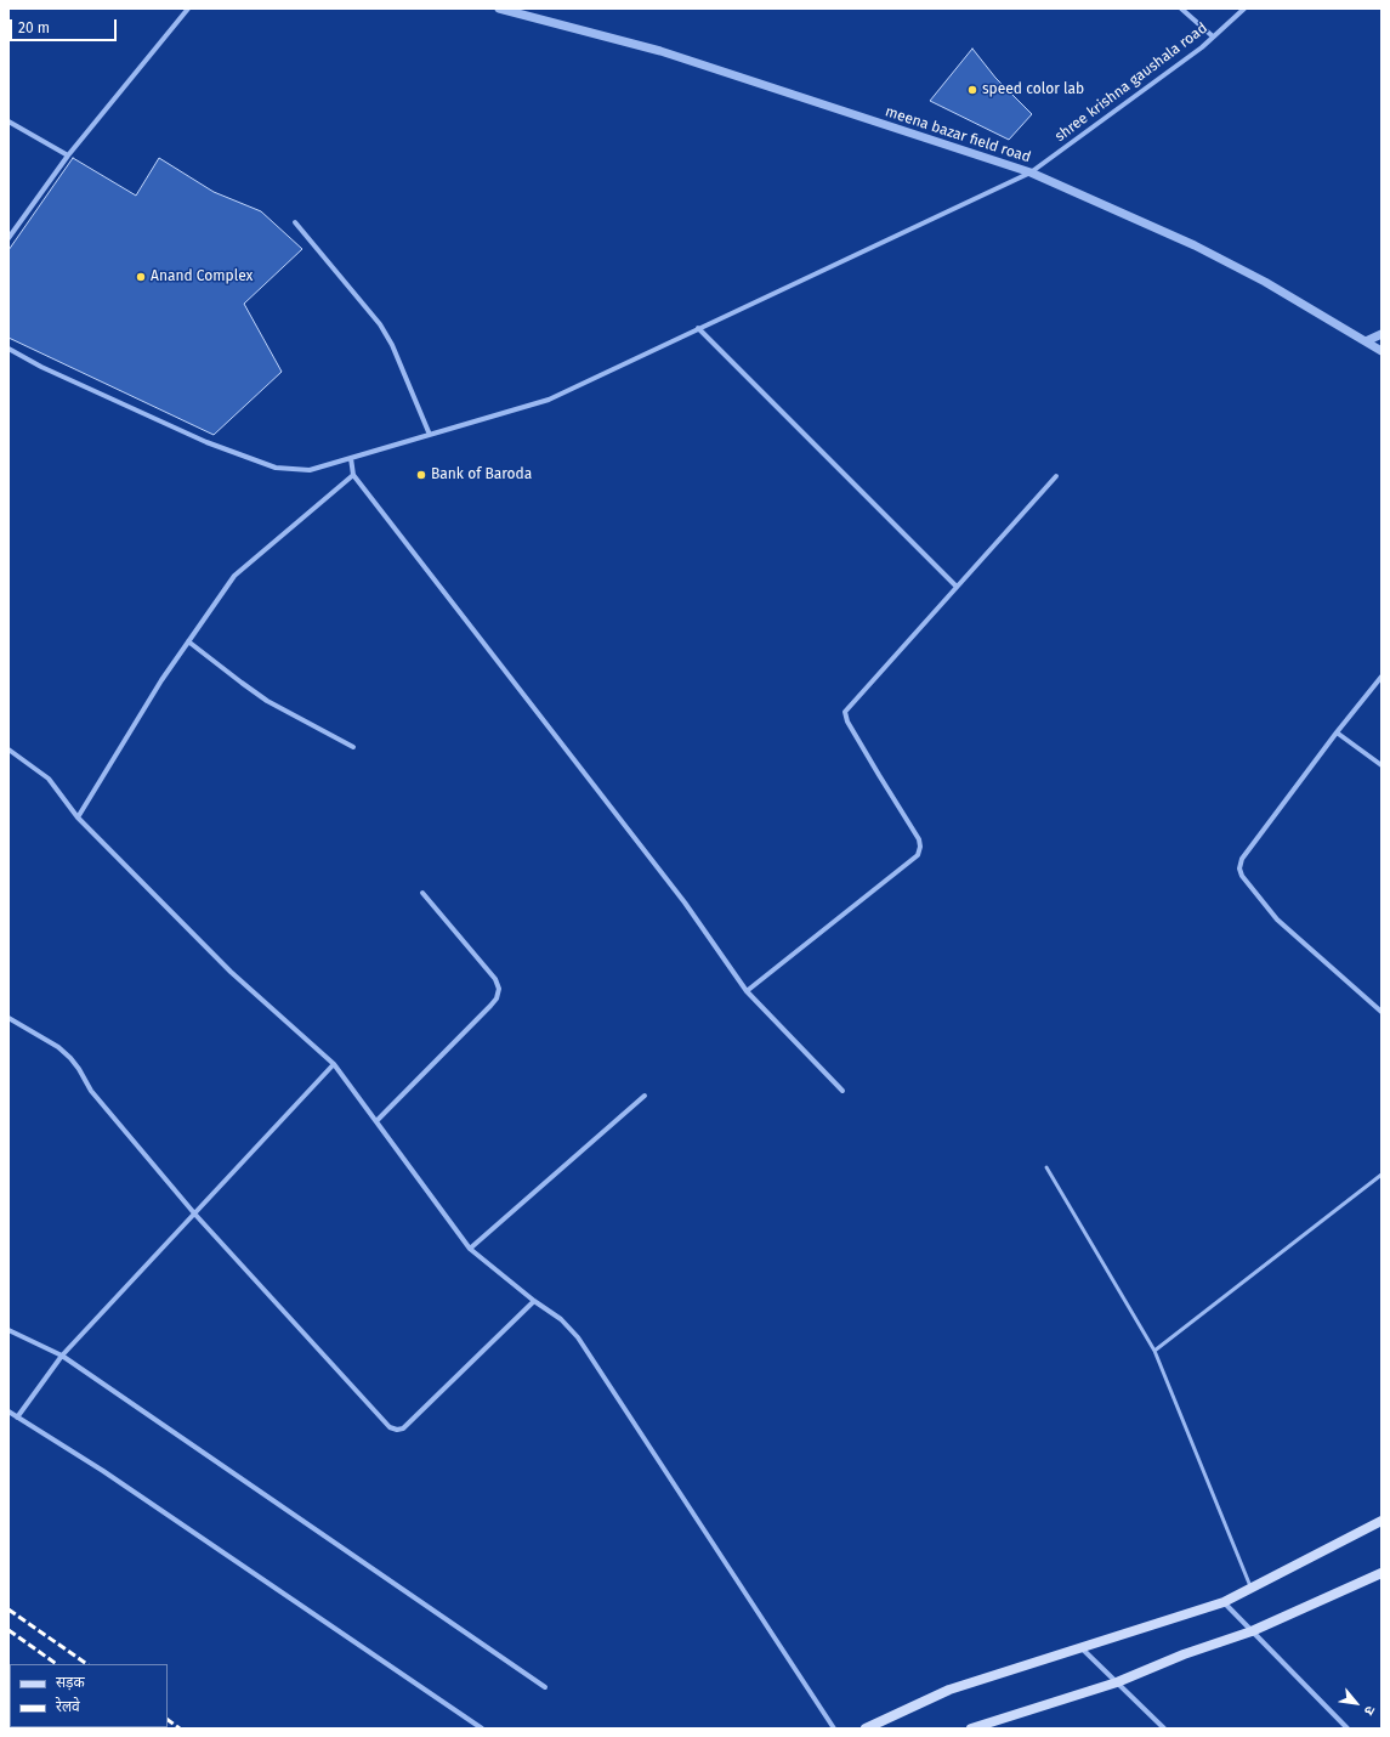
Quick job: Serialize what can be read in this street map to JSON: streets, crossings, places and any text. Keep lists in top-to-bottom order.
{
  "streets": {
    "street": ["shree krishna gaushala road", "meena bazar field road"]
  },
  "crossings": [
    ["shree krishna gaushala road", "meena bazar field road"]
  ],
  "places": ["speed color lab", "Anand Complex", "Bank of Baroda"],
  "legend": ["सड़क", "रेलवे"],
  "scale_bar": "20 m",
  "north": "bottom right"
}
